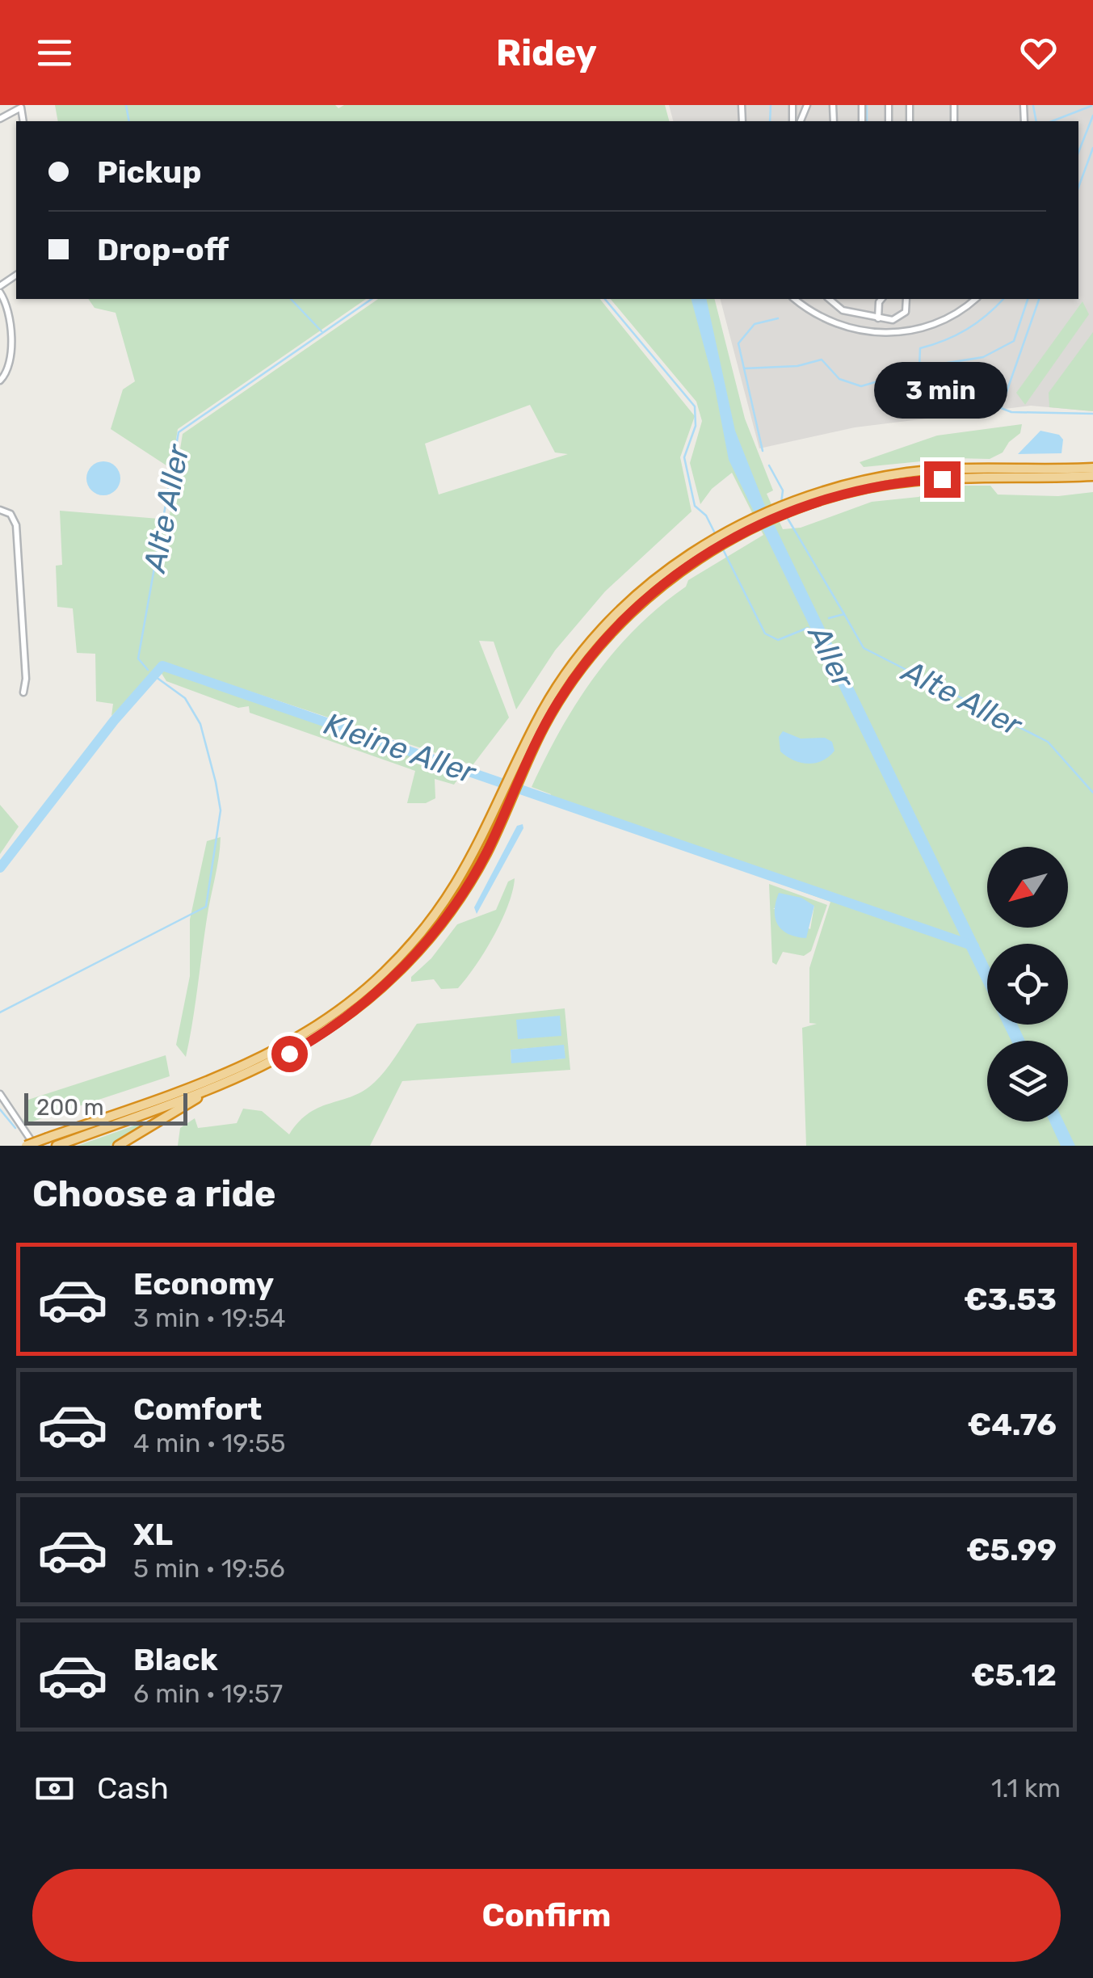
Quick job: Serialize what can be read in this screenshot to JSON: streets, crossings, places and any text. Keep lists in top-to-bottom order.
{
  "water": ["Alte Aller", "Aller", "Kleine Aller"],
  "scale_bar": "200 m",
  "north": "bottom left",
  "page": {
    "header": "Ridey",
    "banner": ["Pickup", "Drop-off"],
    "bubble": "3 min",
    "scale": "200 m",
    "heading": "Choose a ride",
    "list": [
      {
        "name": "Economy",
        "note": "3 min · 19:54",
        "value": "€3.53"
      },
      {
        "name": "Comfort",
        "note": "4 min · 19:55",
        "value": "€4.76"
      },
      {
        "name": "XL",
        "note": "5 min · 19:56",
        "value": "€5.99"
      },
      {
        "name": "Black",
        "note": "6 min · 19:57",
        "value": "€5.12"
      }
    ],
    "pay": ["Cash", "1.1 km"],
    "buttons": "Confirm"
  }
}
